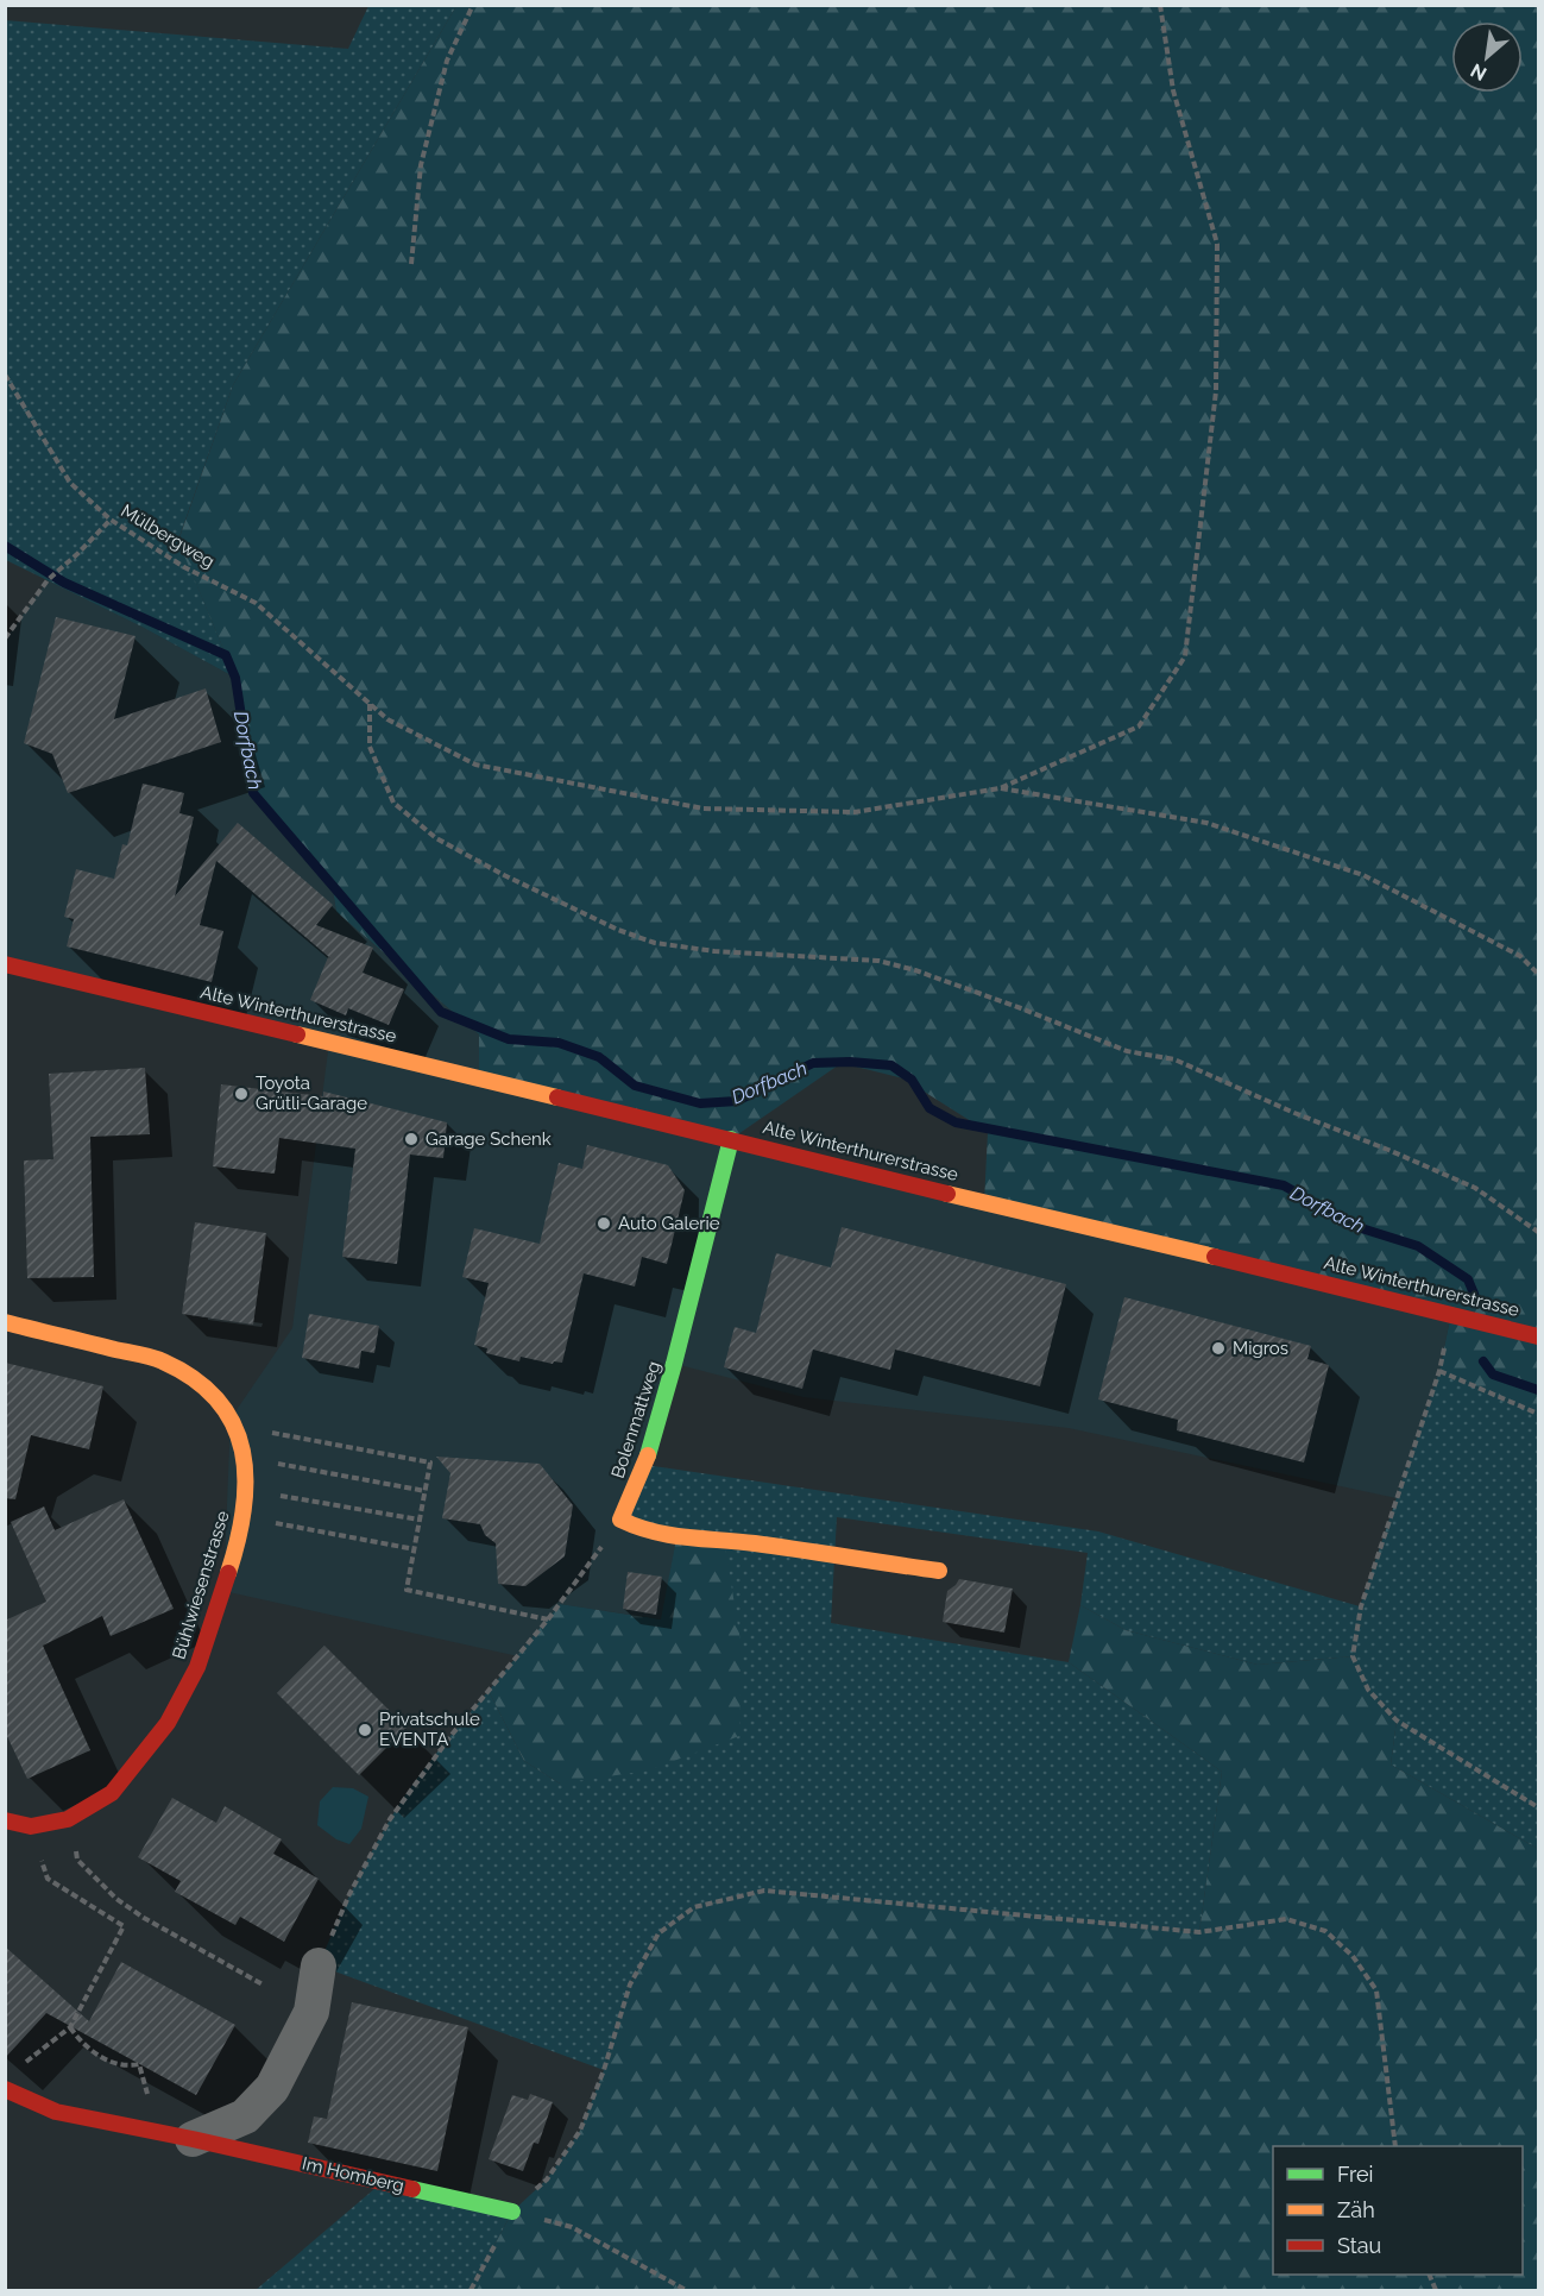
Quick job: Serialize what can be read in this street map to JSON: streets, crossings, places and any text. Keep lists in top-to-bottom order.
{
  "streets": {
    "street": [
      "Alte Winterthurerstrasse",
      "Bolenmattweg",
      "Bühlwiesenstrasse",
      "Im Homberg"
    ],
    "path": ["Mülbergweg"]
  },
  "crossings": [
    ["Alte Winterthurerstrasse", "Bolenmattweg"]
  ],
  "water": ["Dorfbach"],
  "places": [
    "Toyota Grütli-Garage",
    "Garage Schenk",
    "Auto Galerie",
    "Migros",
    "Privatschule EVENTA"
  ],
  "legend": ["Frei", "Zäh", "Stau"],
  "north": "bottom left"
}
